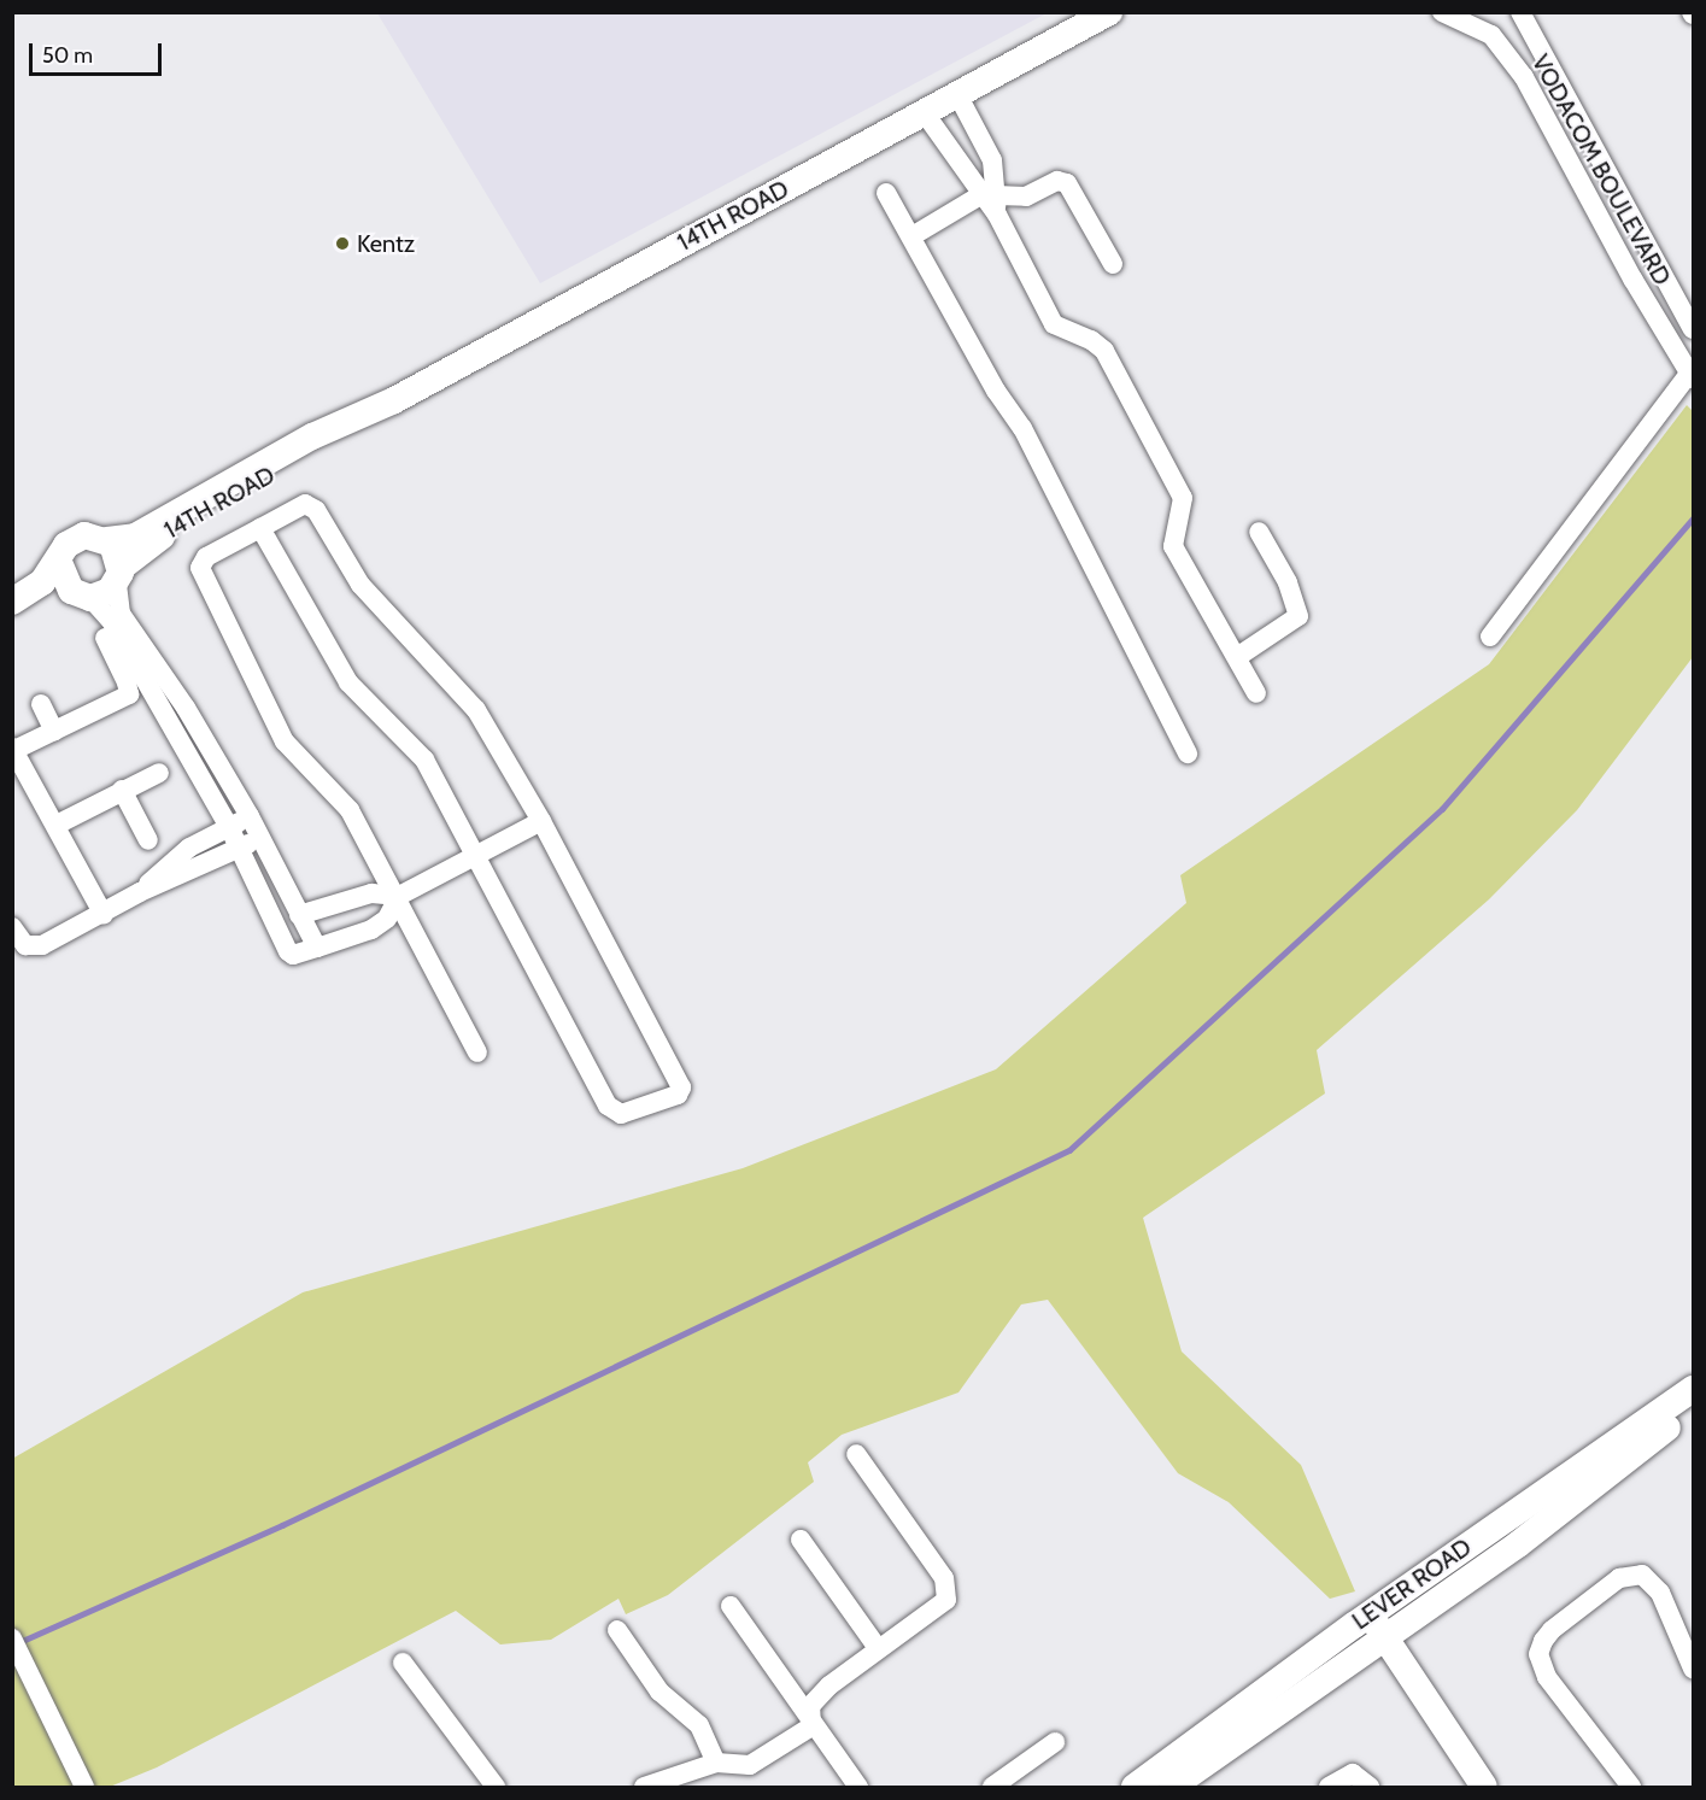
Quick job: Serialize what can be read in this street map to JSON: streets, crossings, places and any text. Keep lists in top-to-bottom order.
{
  "streets": {
    "street": ["VODACOM BOULEVARD", "14TH ROAD", "LEVER ROAD"]
  },
  "places": ["Kentz"],
  "scale_bar": "50 m"
}
